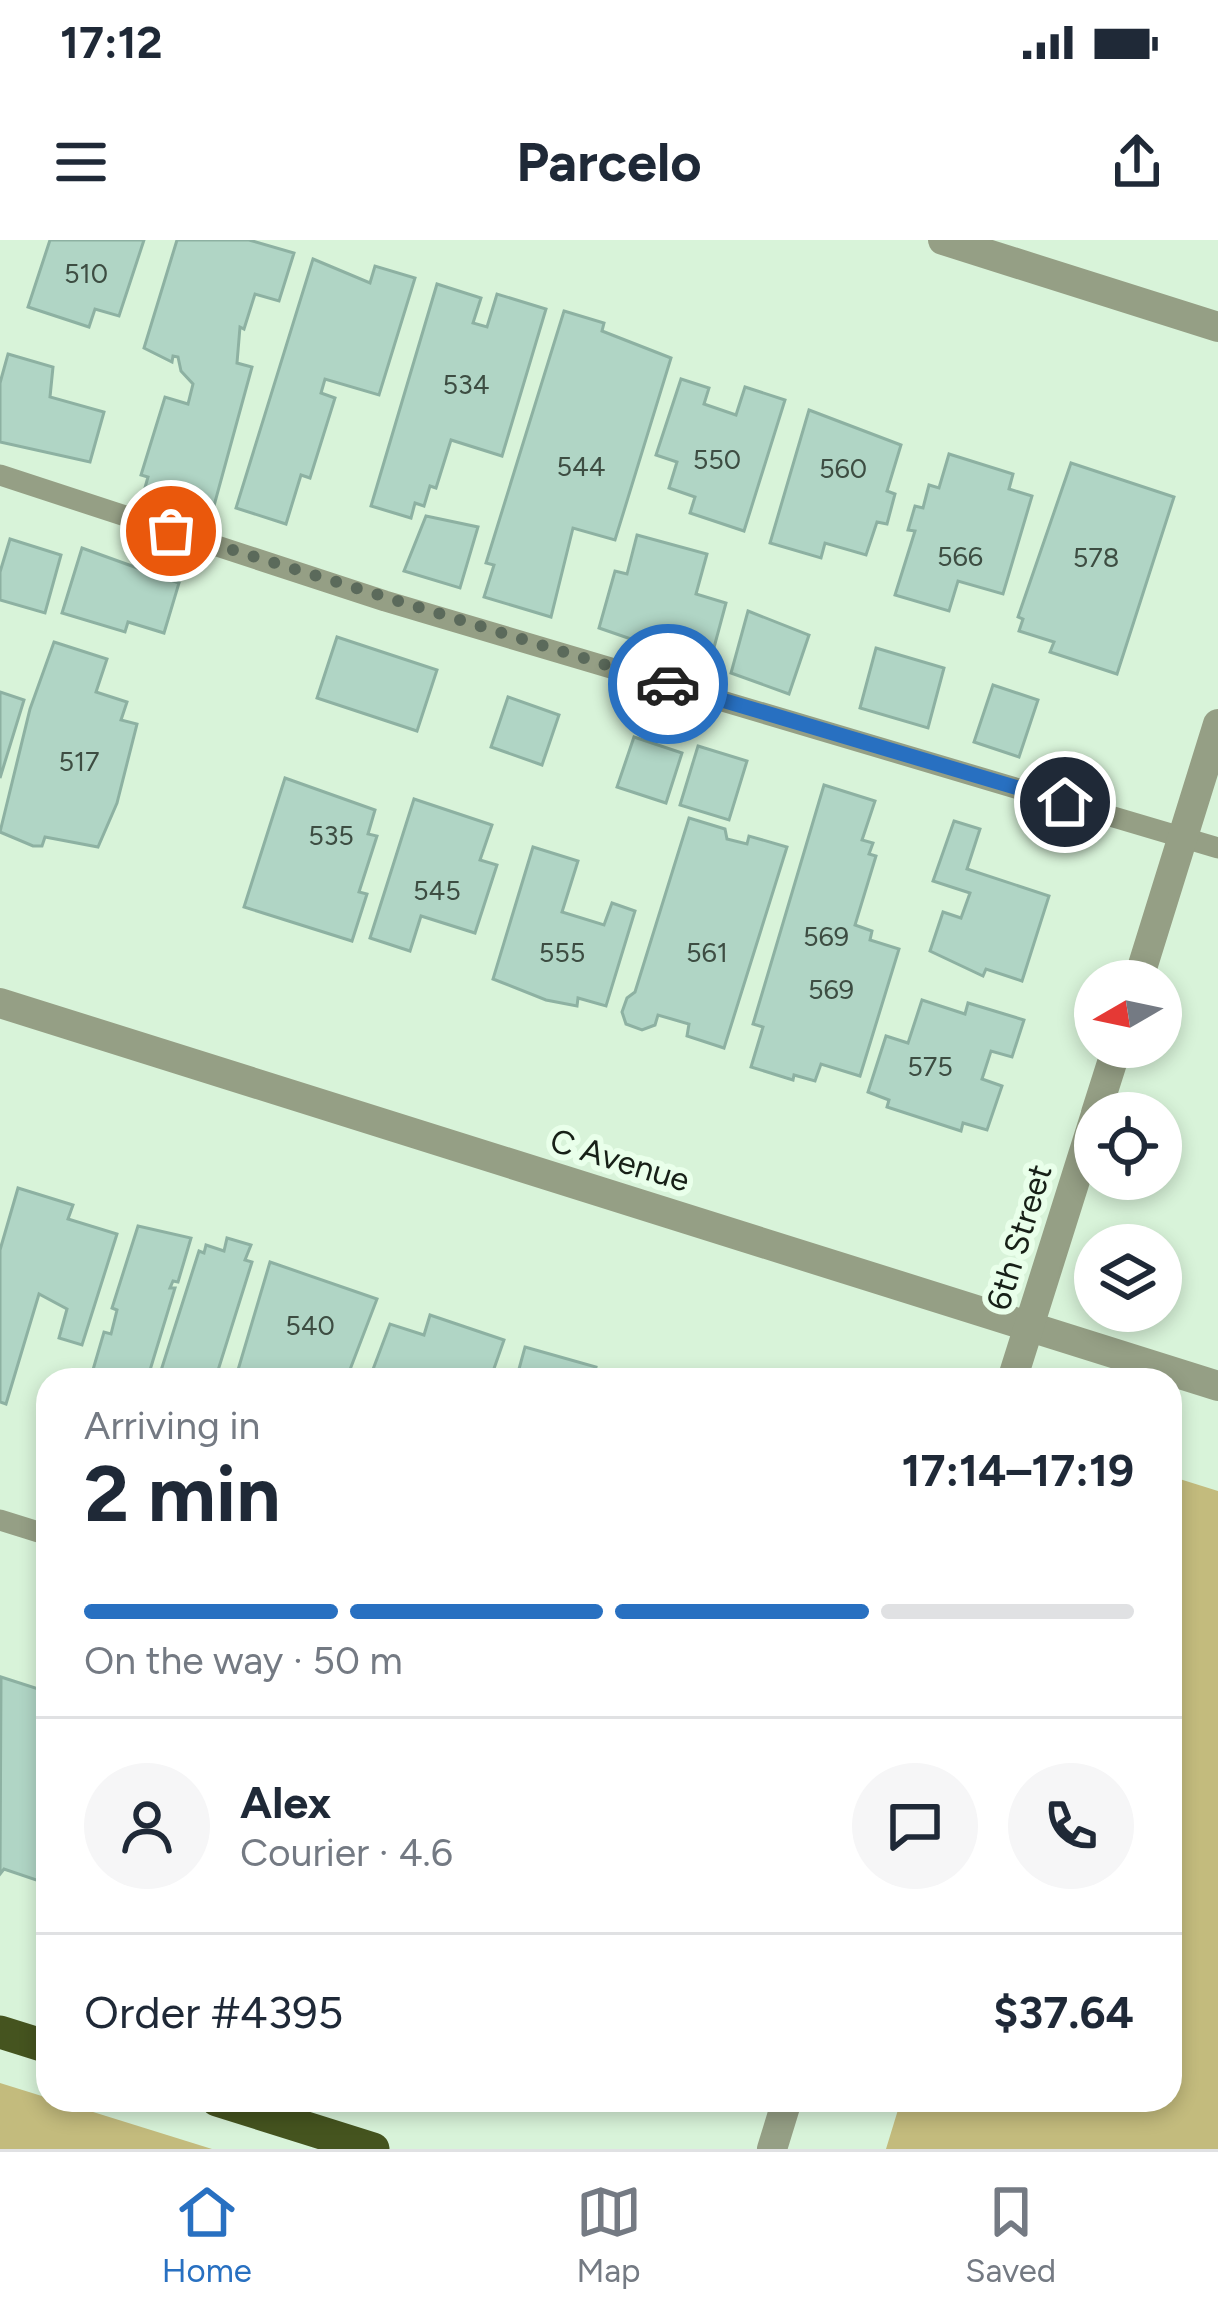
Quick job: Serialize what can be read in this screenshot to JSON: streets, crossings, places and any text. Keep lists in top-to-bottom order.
{
  "streets": {
    "street": ["C Avenue", "6th Street"]
  },
  "crossings": [
    ["C Avenue", "6th Street"]
  ],
  "house_numbers": [
    "510",
    "534",
    "550",
    "544",
    "560",
    "566",
    "578",
    "517",
    "535",
    "545",
    "569",
    "555",
    "561",
    "569",
    "575",
    "540"
  ],
  "north": "left",
  "page": {
    "status": "17:12",
    "header": "Parcelo",
    "heading": ["2 min", "Arriving in", "17:14–17:19"],
    "panel": [
      "Alex",
      "Courier · 4.6",
      "Order #4395",
      "$37.64"
    ],
    "bar": "On the way · 50 m",
    "tabs": ["Home", "Map", "Saved"]
  }
}
